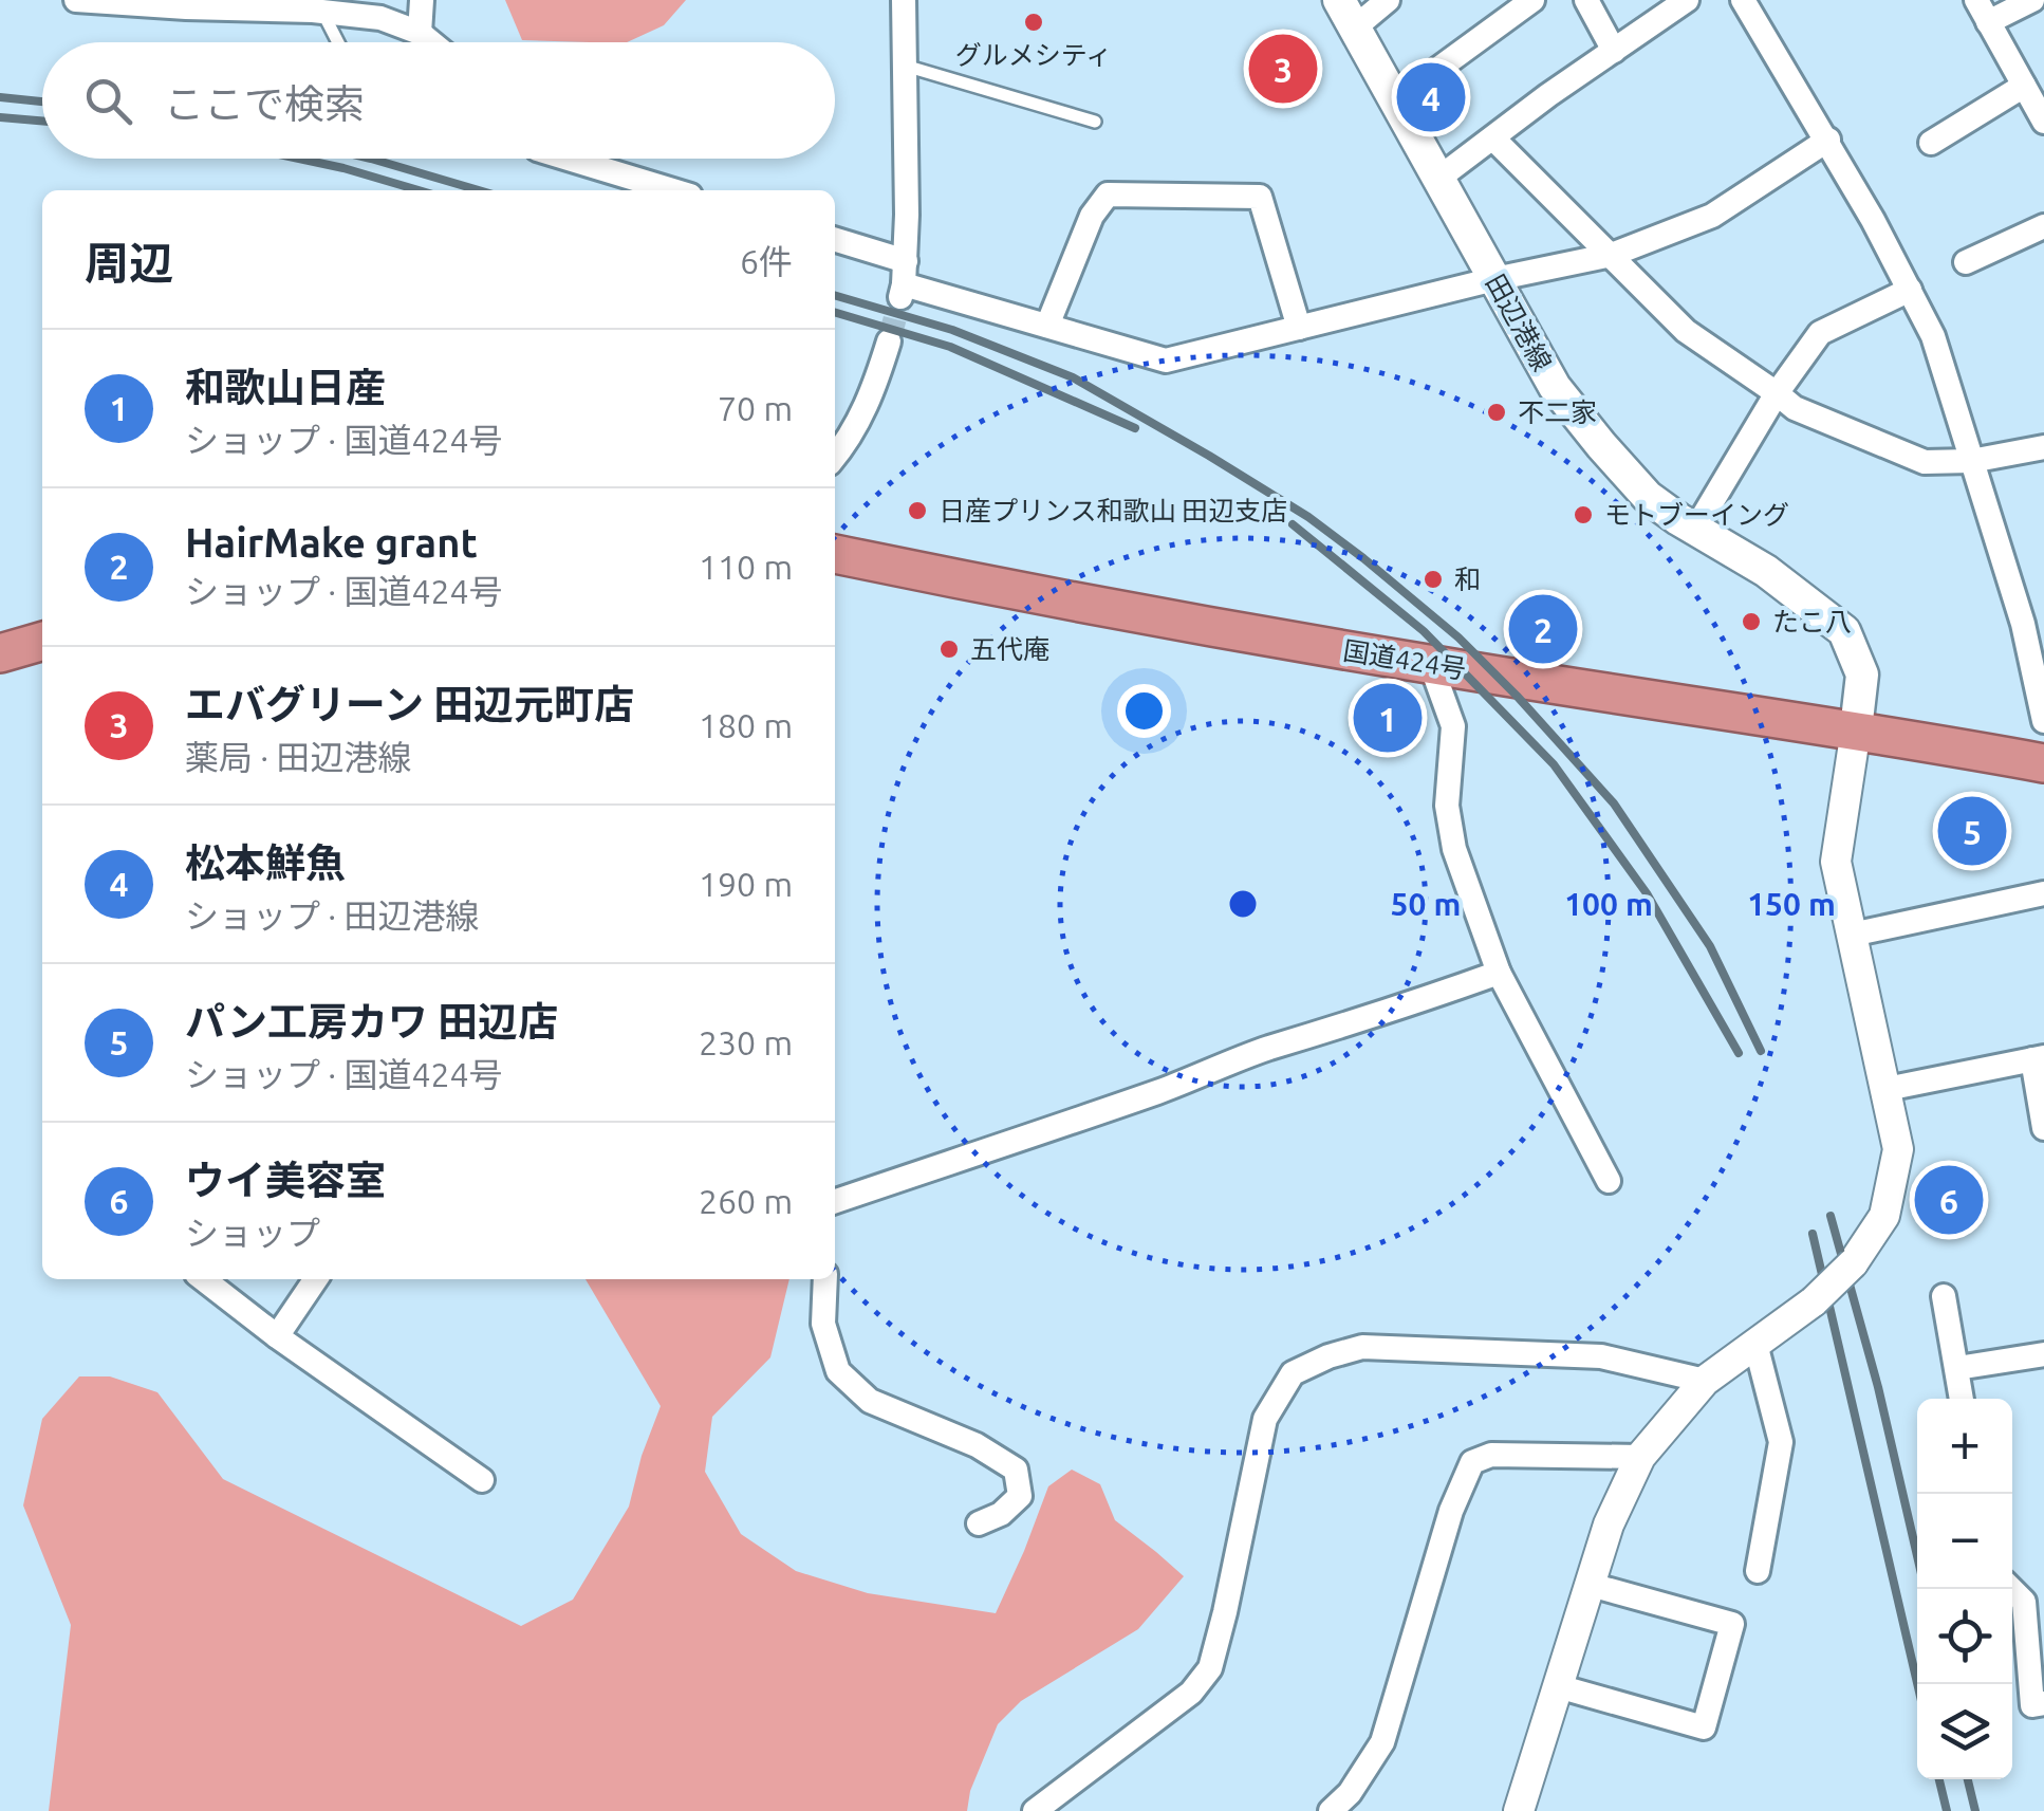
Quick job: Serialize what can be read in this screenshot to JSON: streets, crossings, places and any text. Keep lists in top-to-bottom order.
{
  "streets": {
    "highway": ["国道424号"],
    "main road": ["田辺港線"]
  },
  "crossings": [
    ["田辺港線", "国道424号"]
  ],
  "places": [
    "グルメシティ",
    "不二家",
    "日産プリンス和歌山 田辺支店",
    "モトブーイング",
    "和",
    "たこ八",
    "五代庵"
  ],
  "page": {
    "pins": [
      "3",
      "4",
      "2",
      "1",
      "5",
      "6"
    ],
    "search": "ここで検索",
    "heading": ["周辺", "6件"],
    "list": [
      {
        "mark": "1",
        "name": "和歌山日産",
        "note": "ショップ · 国道424号",
        "value": "70 m"
      },
      {
        "mark": "2",
        "name": "HairMake grant",
        "note": "ショップ · 国道424号",
        "value": "110 m"
      },
      {
        "mark": "3",
        "name": "エバグリーン 田辺元町店",
        "note": "薬局 · 田辺港線",
        "value": "180 m"
      },
      {
        "mark": "4",
        "name": "松本鮮魚",
        "note": "ショップ · 田辺港線",
        "value": "190 m"
      },
      {
        "mark": "5",
        "name": "パン工房カワ 田辺店",
        "note": "ショップ · 国道424号",
        "value": "230 m"
      },
      {
        "mark": "6",
        "name": "ウイ美容室",
        "note": "ショップ",
        "value": "260 m"
      }
    ],
    "map_buttons": ["+", "−"]
  },
  "rings": ["50 m", "100 m", "150 m"]
}
